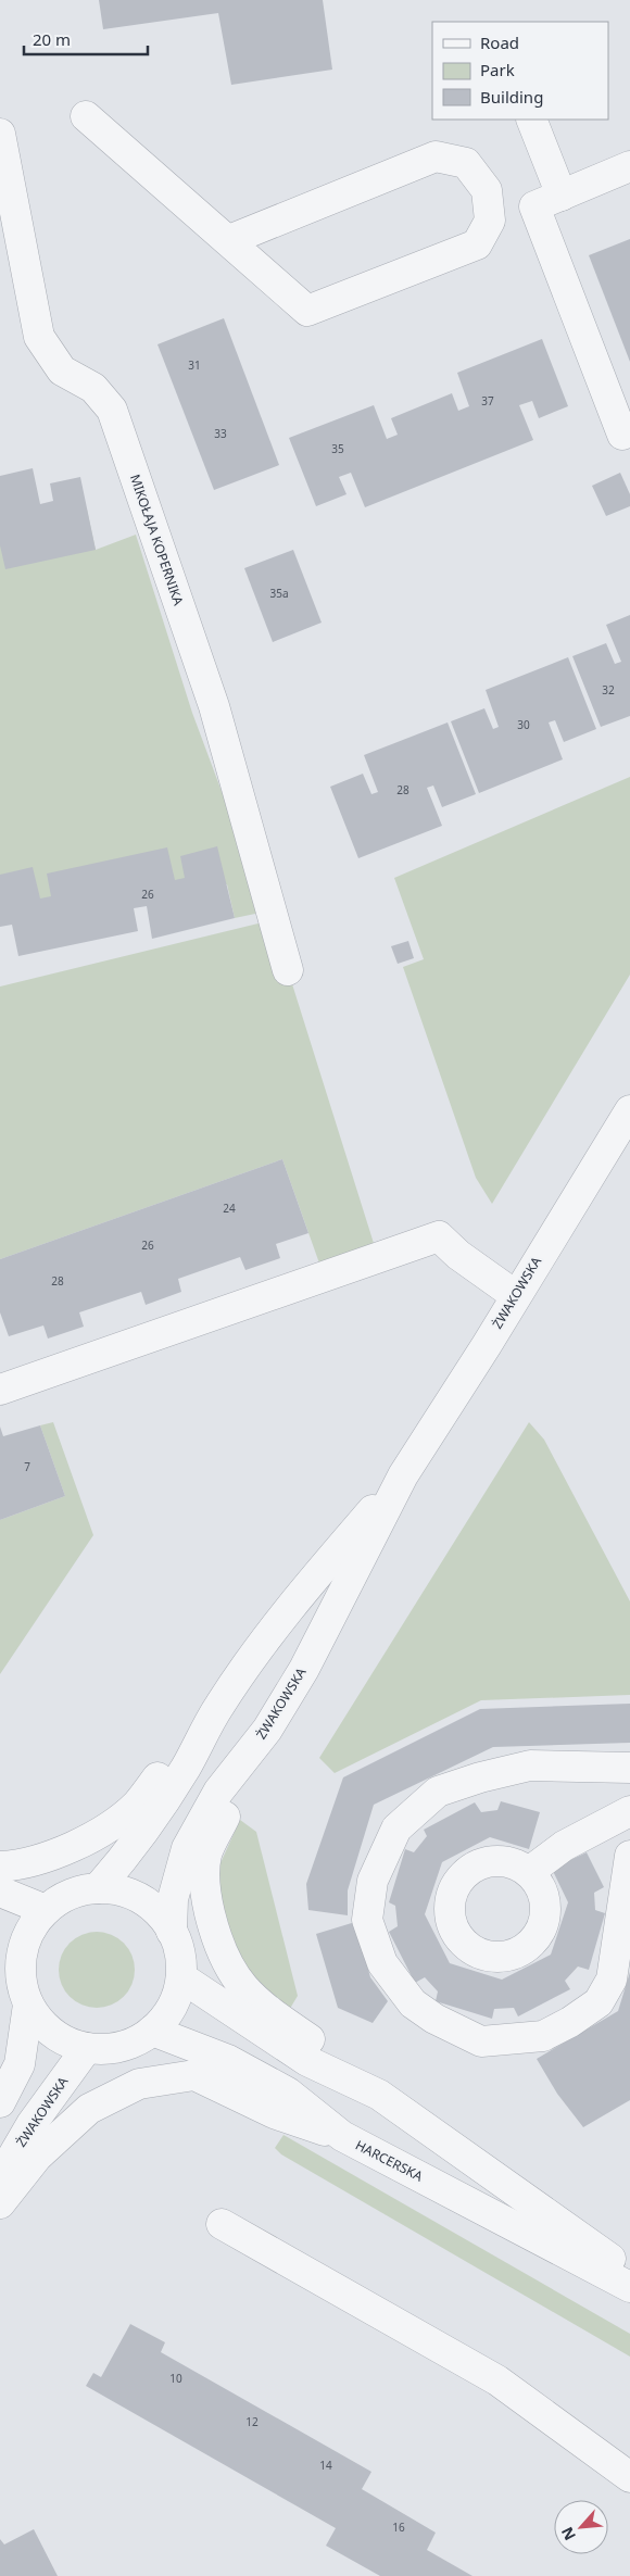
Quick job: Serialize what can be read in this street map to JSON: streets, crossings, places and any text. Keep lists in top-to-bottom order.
{
  "streets": {
    "street": ["MIKOŁAJA KOPERNIKA", "ŻWAKOWSKA", "HARCERSKA"]
  },
  "crossings": [
    ["ŻWAKOWSKA", "HARCERSKA"]
  ],
  "house_numbers": [
    "31",
    "37",
    "33",
    "35",
    "35a",
    "32",
    "30",
    "28",
    "26",
    "24",
    "26",
    "28",
    "7",
    "10",
    "12",
    "14",
    "16"
  ],
  "legend": ["Road", "Park", "Building"],
  "scale_bar": "20 m",
  "north": "bottom left"
}
